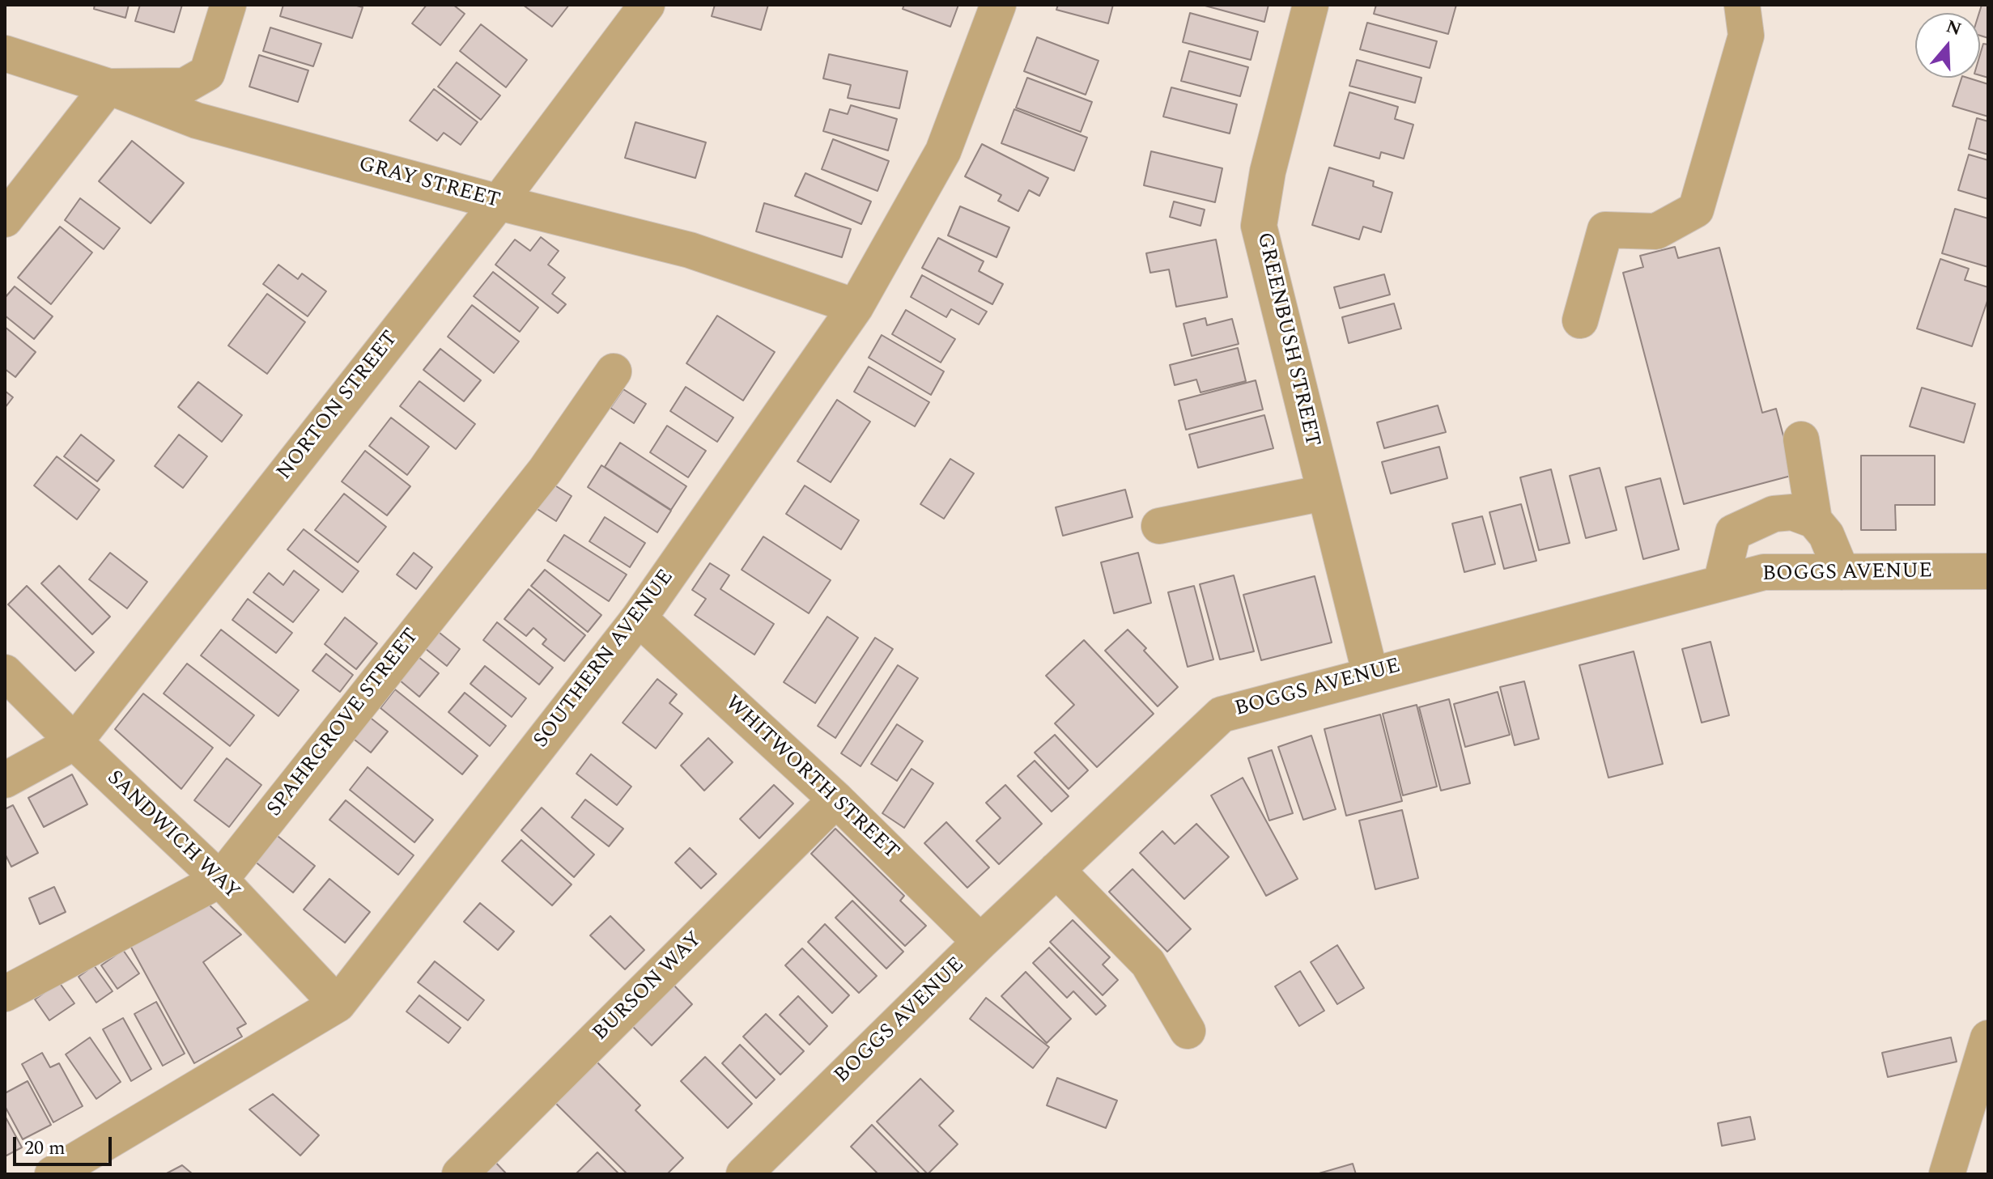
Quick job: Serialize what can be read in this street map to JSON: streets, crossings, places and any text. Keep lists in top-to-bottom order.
{
  "streets": {
    "street": [
      "GRAY STREET",
      "GREENBUSH STREET",
      "NORTON STREET",
      "BOGGS AVENUE",
      "SOUTHERN AVENUE",
      "SPAHRGROVE STREET",
      "WHITWORTH STREET",
      "SANDWICH WAY",
      "BURSON WAY"
    ]
  },
  "crossings": [
    ["GRAY STREET", "NORTON STREET"],
    ["GRAY STREET", "SOUTHERN AVENUE"],
    ["GREENBUSH STREET", "BOGGS AVENUE"],
    ["NORTON STREET", "SANDWICH WAY"],
    ["BOGGS AVENUE", "WHITWORTH STREET"],
    ["SOUTHERN AVENUE", "WHITWORTH STREET"],
    ["SOUTHERN AVENUE", "SANDWICH WAY"],
    ["SPAHRGROVE STREET", "SANDWICH WAY"],
    ["WHITWORTH STREET", "BURSON WAY"]
  ],
  "scale_bar": "20 m",
  "north": "top"
}
